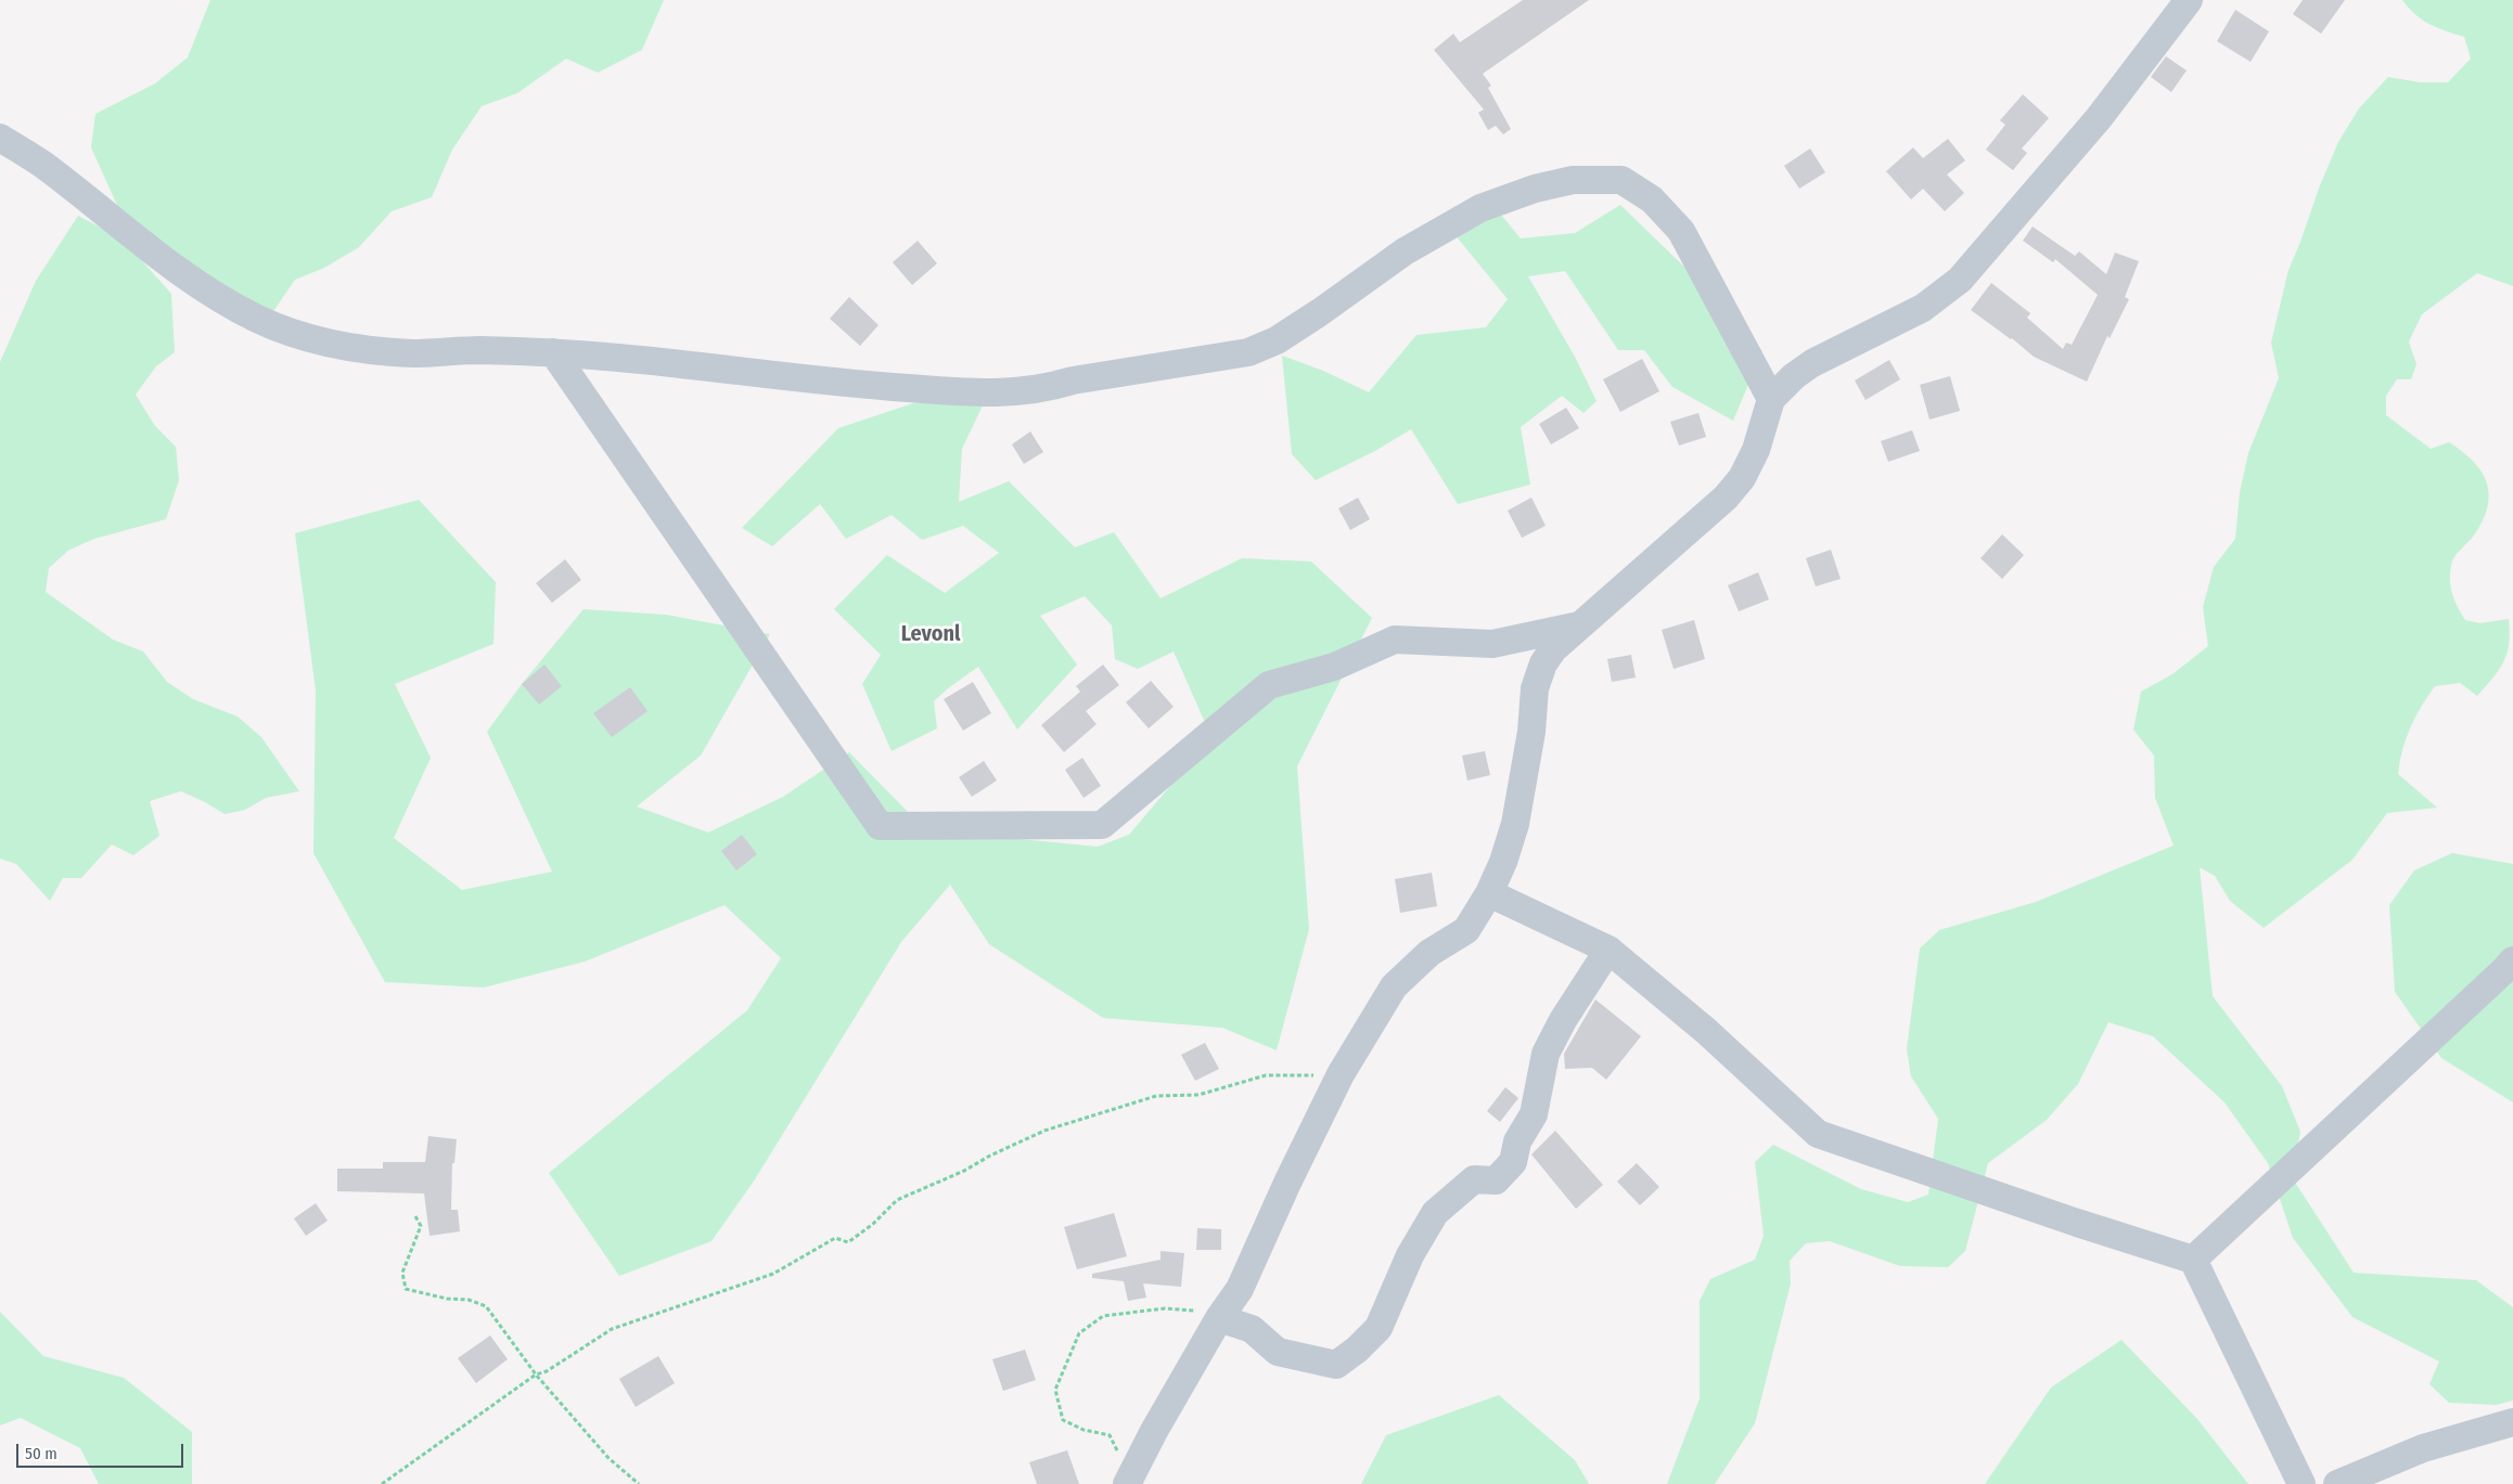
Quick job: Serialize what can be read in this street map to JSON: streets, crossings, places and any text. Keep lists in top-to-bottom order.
{
  "districts": ["Levonl"],
  "scale_bar": "50 m"
}
